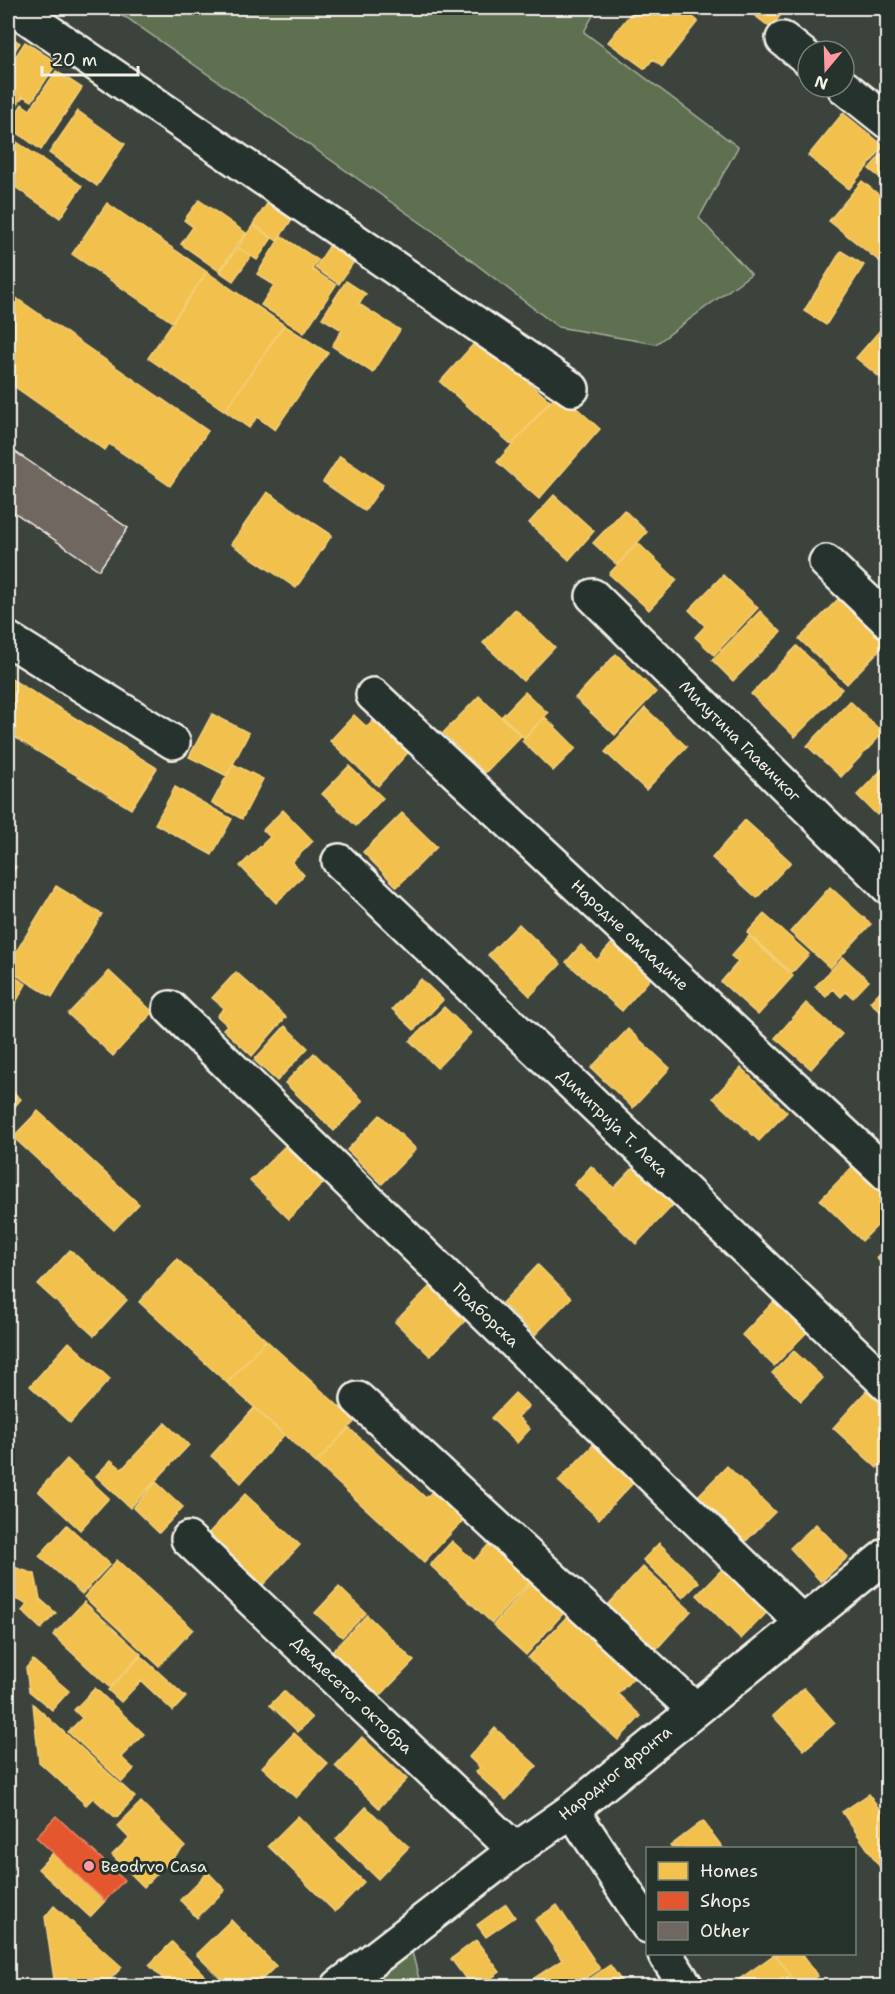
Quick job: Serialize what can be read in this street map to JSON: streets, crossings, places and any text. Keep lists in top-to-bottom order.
{
  "streets": {
    "street": [
      "Милутина Главичког",
      "Народне омладине",
      "Димитрија Т. Лека",
      "Подборска",
      "Двадесетог октобра",
      "Народног фронта"
    ]
  },
  "crossings": [
    ["Подборска", "Народног фронта"],
    ["Двадесетог октобра", "Народног фронта"]
  ],
  "places": ["Beodrvo Casa"],
  "legend": ["Homes", "Shops", "Other"],
  "scale_bar": "20 m",
  "north": "bottom"
}
